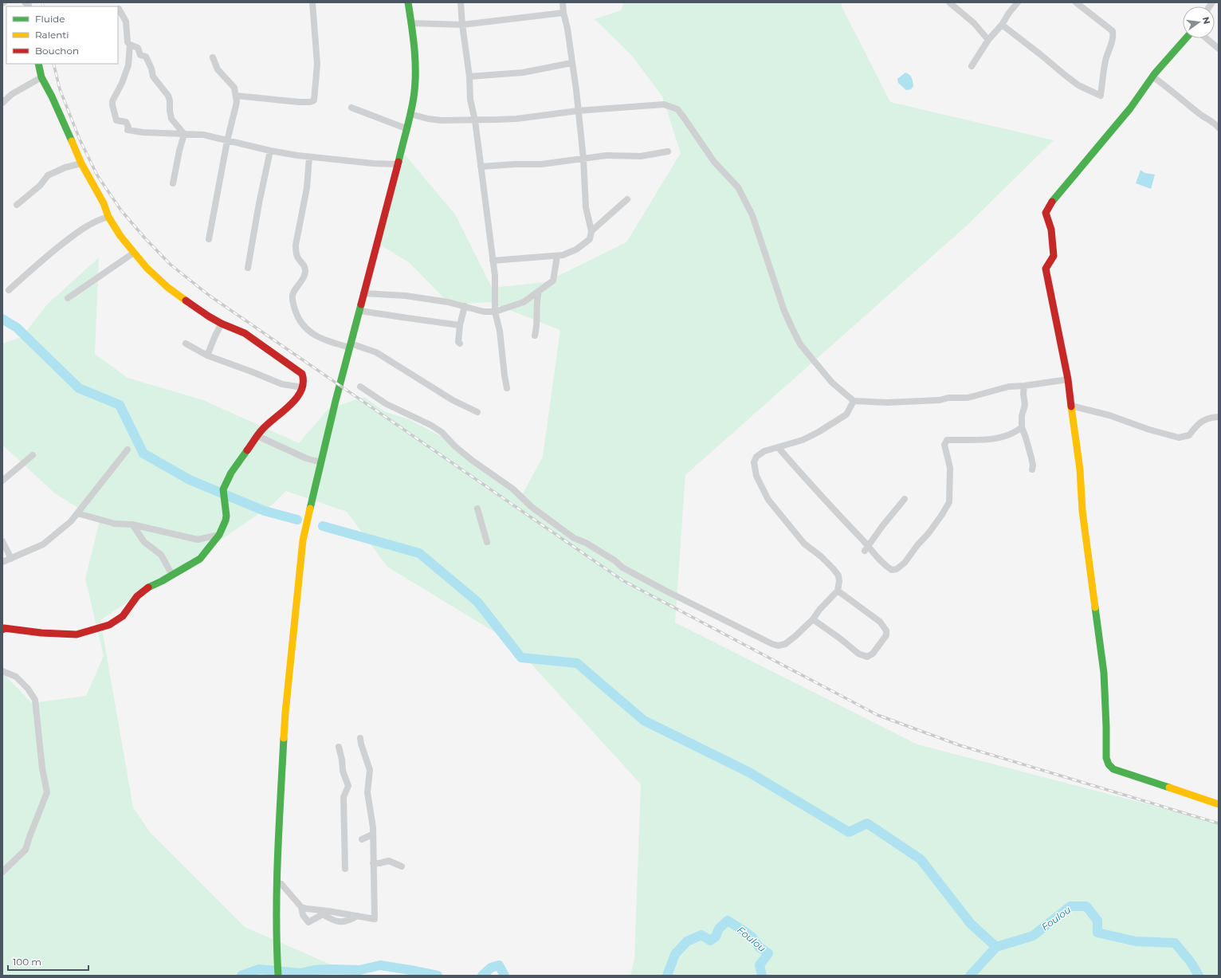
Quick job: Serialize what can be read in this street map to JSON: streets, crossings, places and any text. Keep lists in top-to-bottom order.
{
  "water": ["Foulou"],
  "legend": ["Fluide", "Ralenti", "Bouchon"],
  "scale_bar": "100 m",
  "north": "right"
}
